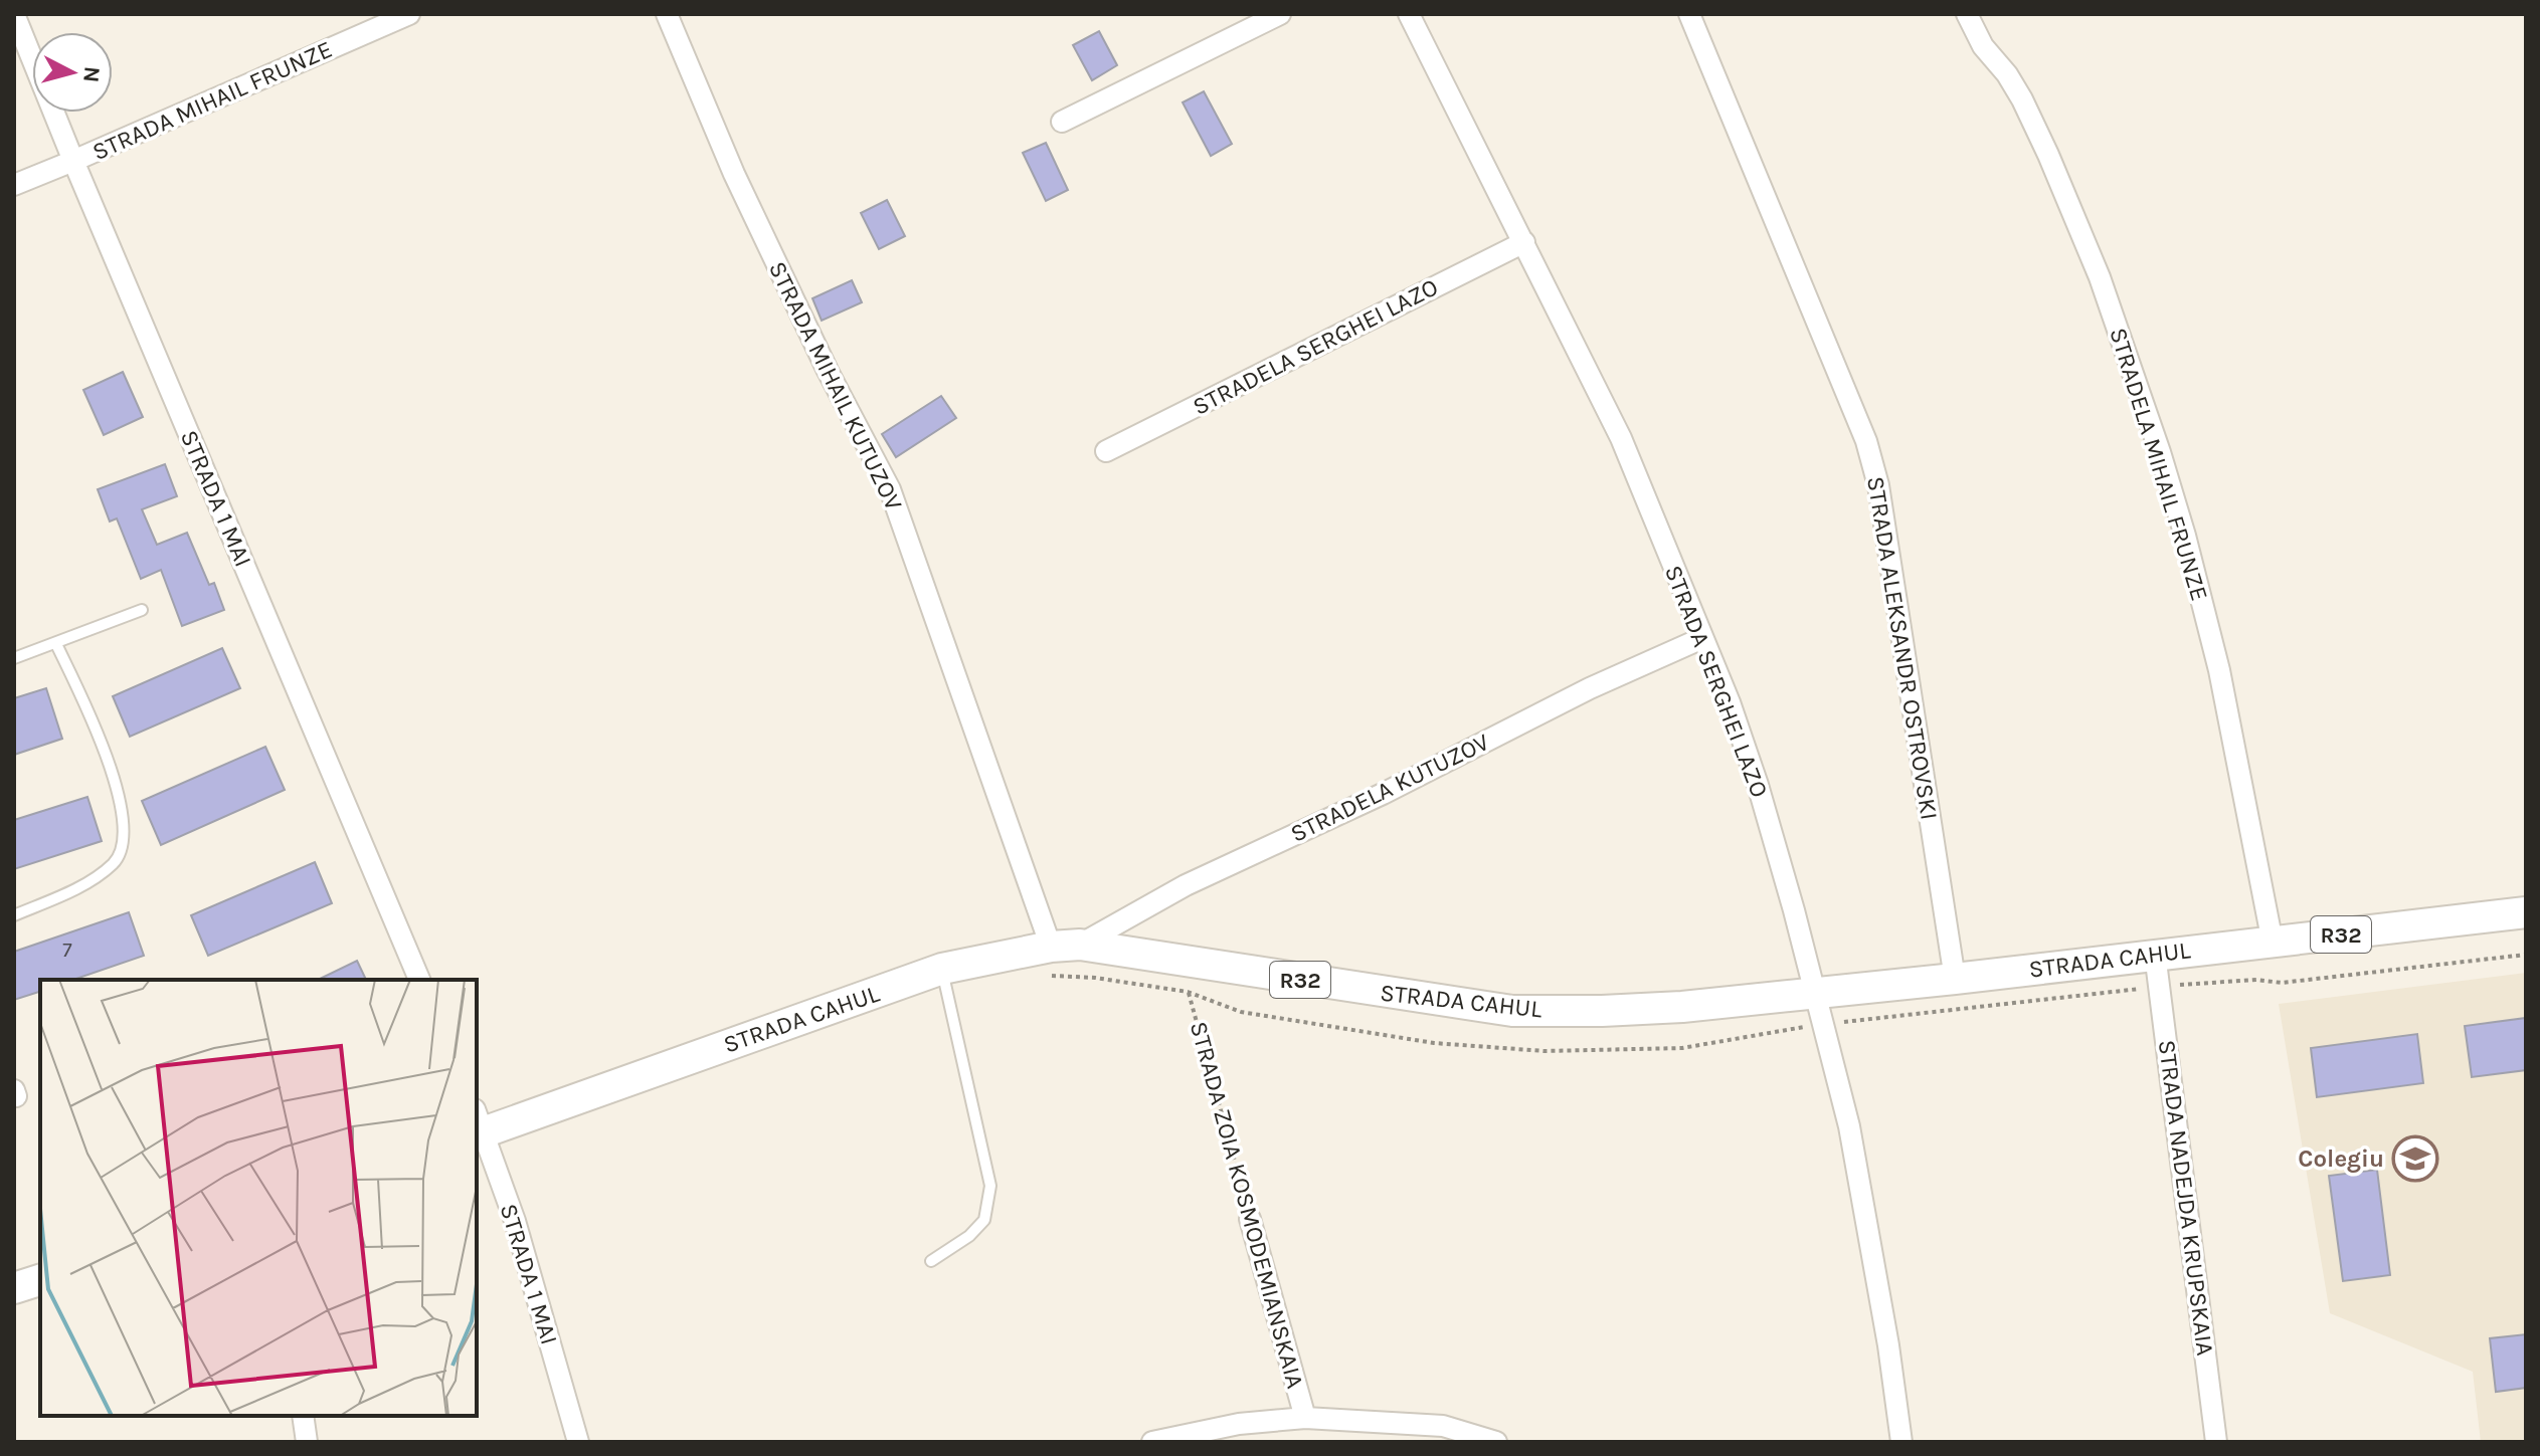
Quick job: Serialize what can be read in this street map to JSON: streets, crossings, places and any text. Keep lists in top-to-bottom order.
{
  "streets": {
    "main road": ["R32", "STRADA CAHUL"],
    "street": [
      "STRADA MIHAIL FRUNZE",
      "STRADELA SERGHEI LAZO",
      "STRADA MIHAIL KUTUZOV",
      "STRADELA MIHAIL FRUNZE",
      "STRADA 1 MAI",
      "STRADA ALEKSANDR OSTROVSKI",
      "STRADA SERGHEI LAZO",
      "STRADELA KUTUZOV",
      "STRADA NADEJDA KRUPSKAIA",
      "STRADA ZOIA KOSMODEMIANSKAIA"
    ]
  },
  "crossings": [
    ["STRADA MIHAIL FRUNZE", "STRADA 1 MAI"],
    ["STRADELA SERGHEI LAZO", "STRADA SERGHEI LAZO"],
    ["STRADA MIHAIL KUTUZOV", "STRADELA KUTUZOV"],
    ["STRADA MIHAIL KUTUZOV", "STRADA CAHUL"],
    ["STRADELA MIHAIL FRUNZE", "STRADA CAHUL"],
    ["STRADA 1 MAI", "STRADA CAHUL"],
    ["STRADA ALEKSANDR OSTROVSKI", "STRADA CAHUL"],
    ["STRADA SERGHEI LAZO", "STRADELA KUTUZOV"],
    ["STRADA SERGHEI LAZO", "STRADA CAHUL"],
    ["STRADELA KUTUZOV", "STRADA CAHUL"],
    ["STRADA CAHUL", "STRADA NADEJDA KRUPSKAIA"]
  ],
  "places": {
    "school or university": ["Colegiu"]
  },
  "house_numbers": ["7"],
  "north": "right"
}
